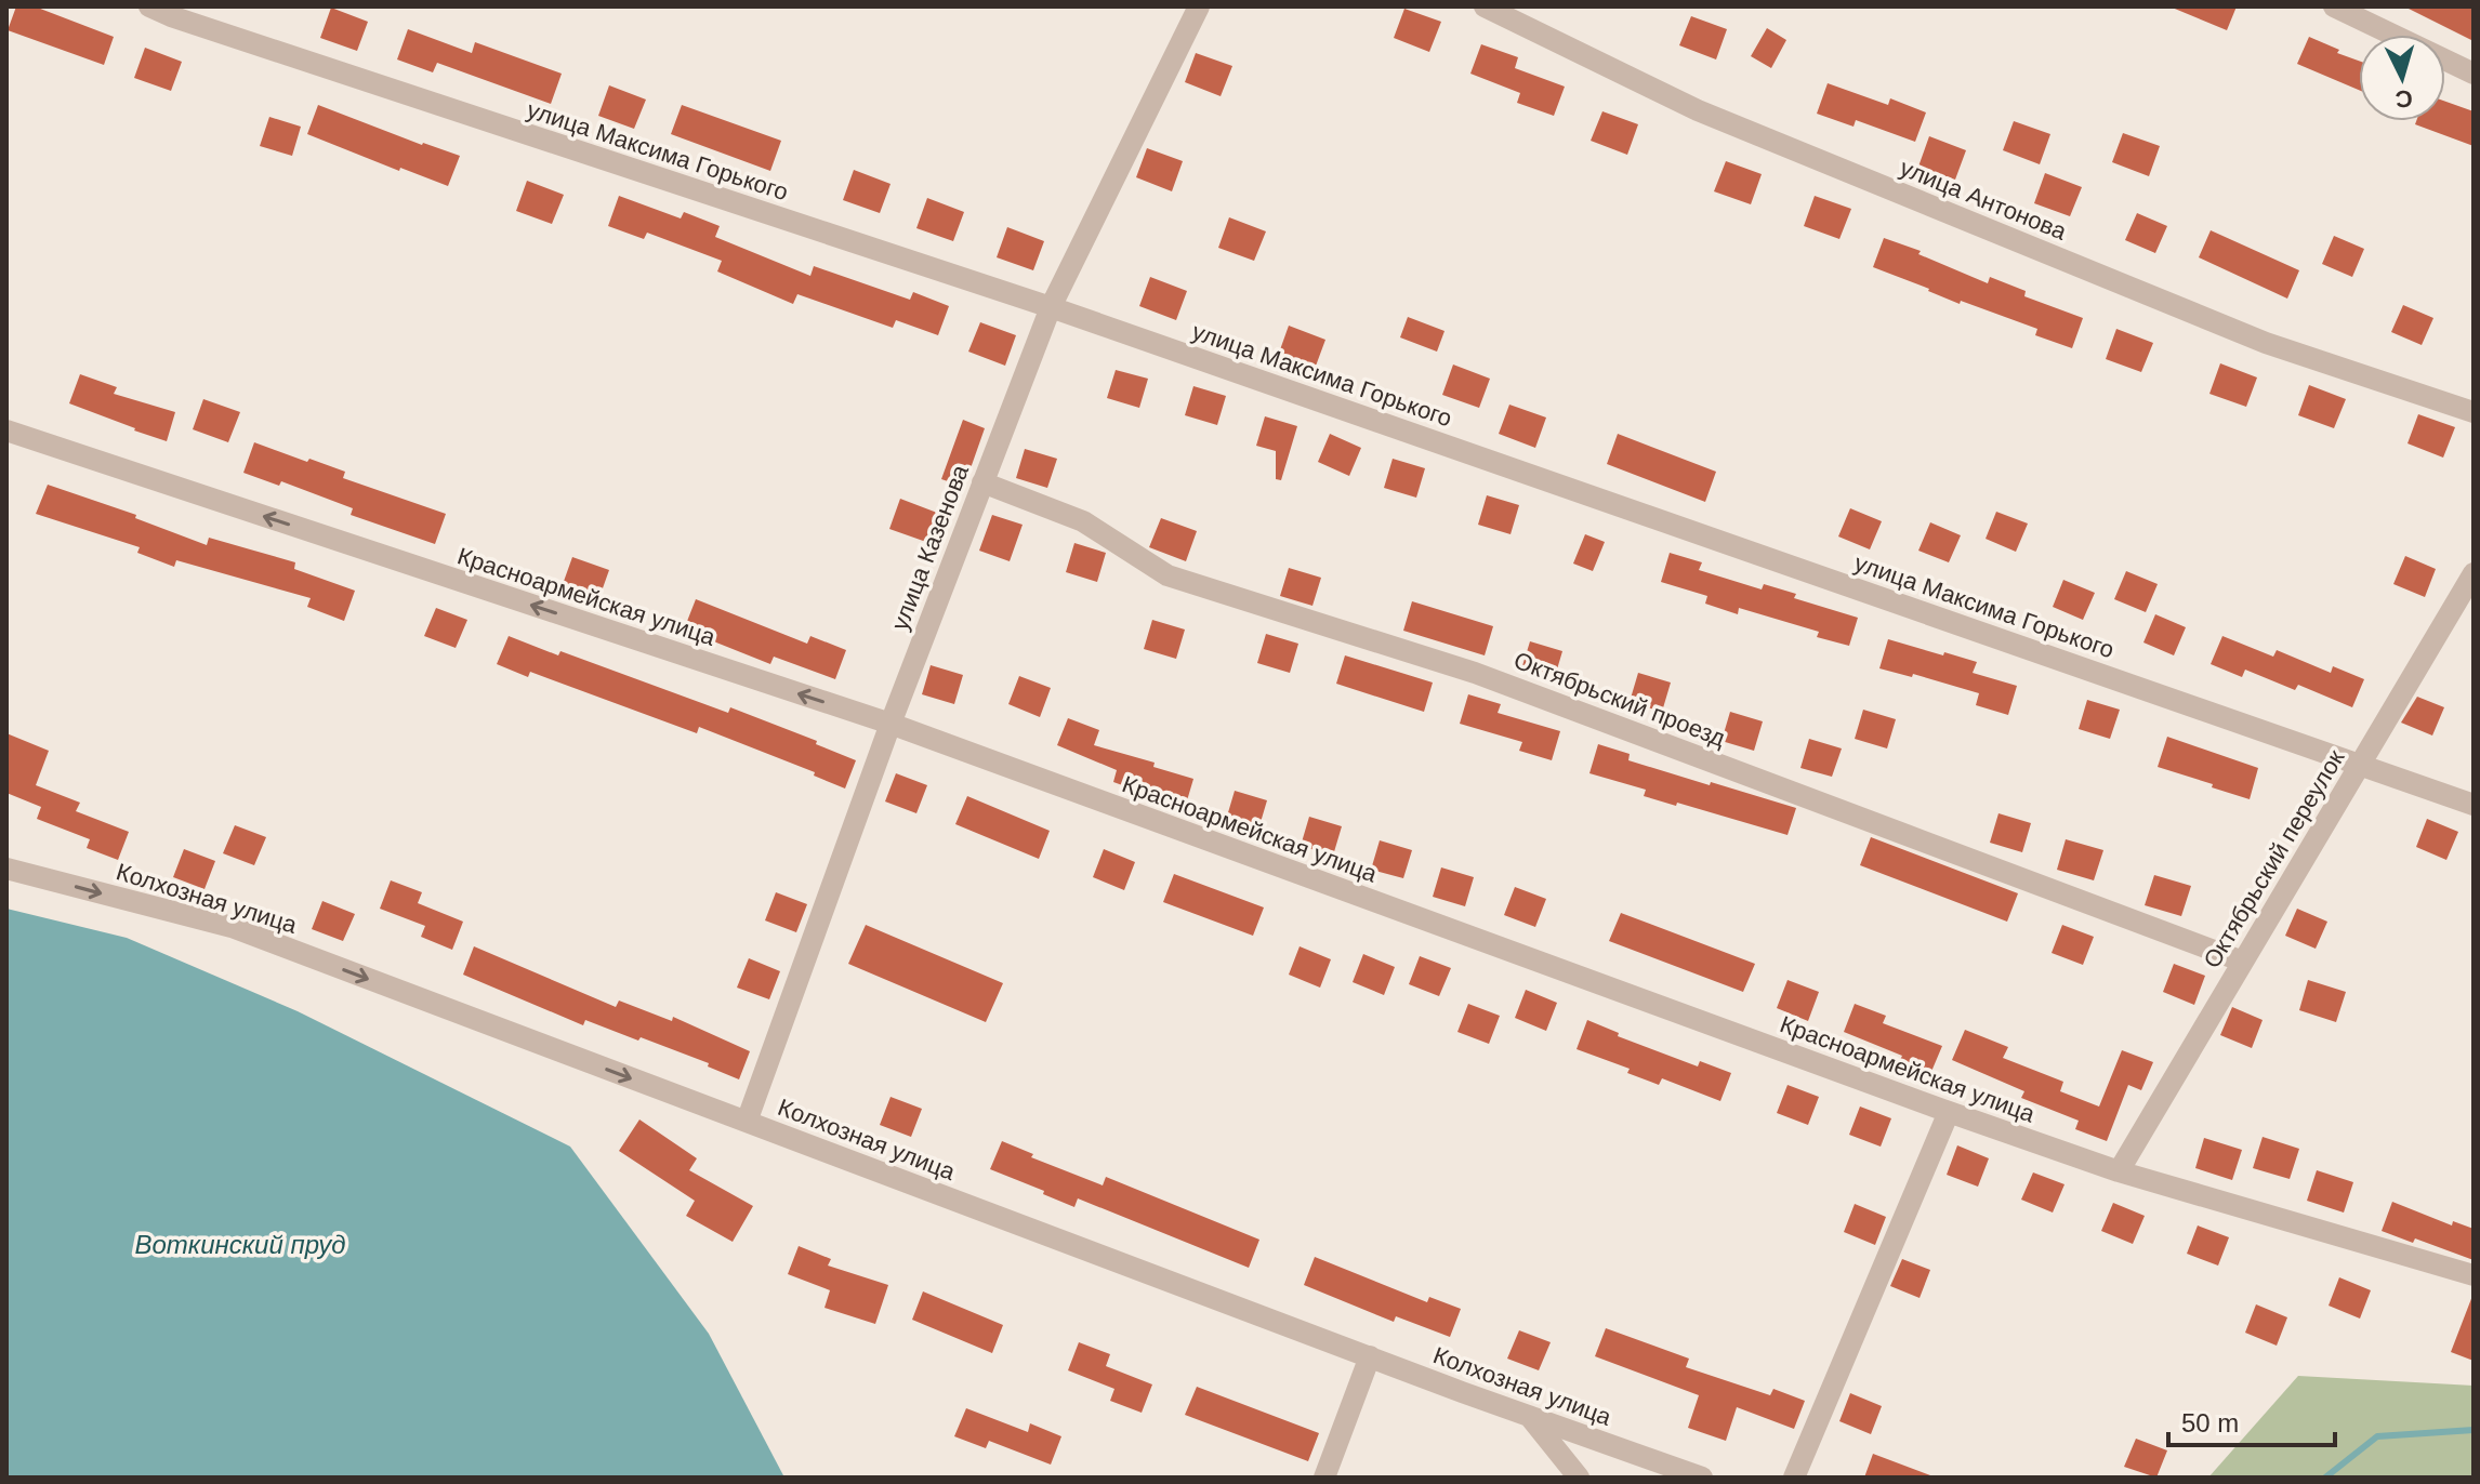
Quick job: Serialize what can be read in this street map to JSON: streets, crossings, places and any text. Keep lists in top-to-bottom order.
{
  "streets": {
    "street": [
      "улица Максима Горького",
      "улица Антонова",
      "улица Казенова",
      "Красноармейская улица",
      "Октябрьский проезд",
      "Октябрьский переулок",
      "Колхозная улица"
    ]
  },
  "crossings": [
    ["улица Максима Горького", "улица Казенова"],
    ["улица Максима Горького", "Октябрьский переулок"],
    ["улица Казенова", "Красноармейская улица"],
    ["улица Казенова", "Октябрьский проезд"],
    ["улица Казенова", "Колхозная улица"],
    ["Красноармейская улица", "Октябрьский переулок"],
    ["Октябрьский проезд", "Октябрьский переулок"]
  ],
  "one_way": ["Красноармейская улица", "Колхозная улица"],
  "water": ["Воткинский пруд"],
  "scale_bar": "50 m",
  "north": "bottom"
}
